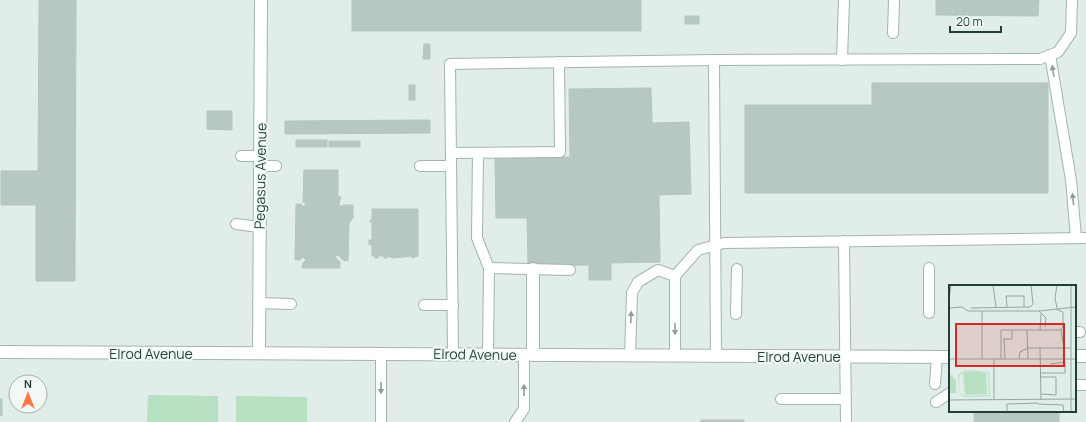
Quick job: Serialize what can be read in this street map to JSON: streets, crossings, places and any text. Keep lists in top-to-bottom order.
{
  "streets": {
    "street": ["Pegasus Avenue", "Elrod Avenue"]
  },
  "crossings": [
    ["Pegasus Avenue", "Elrod Avenue"]
  ],
  "scale_bar": "20 m",
  "north": "top"
}
